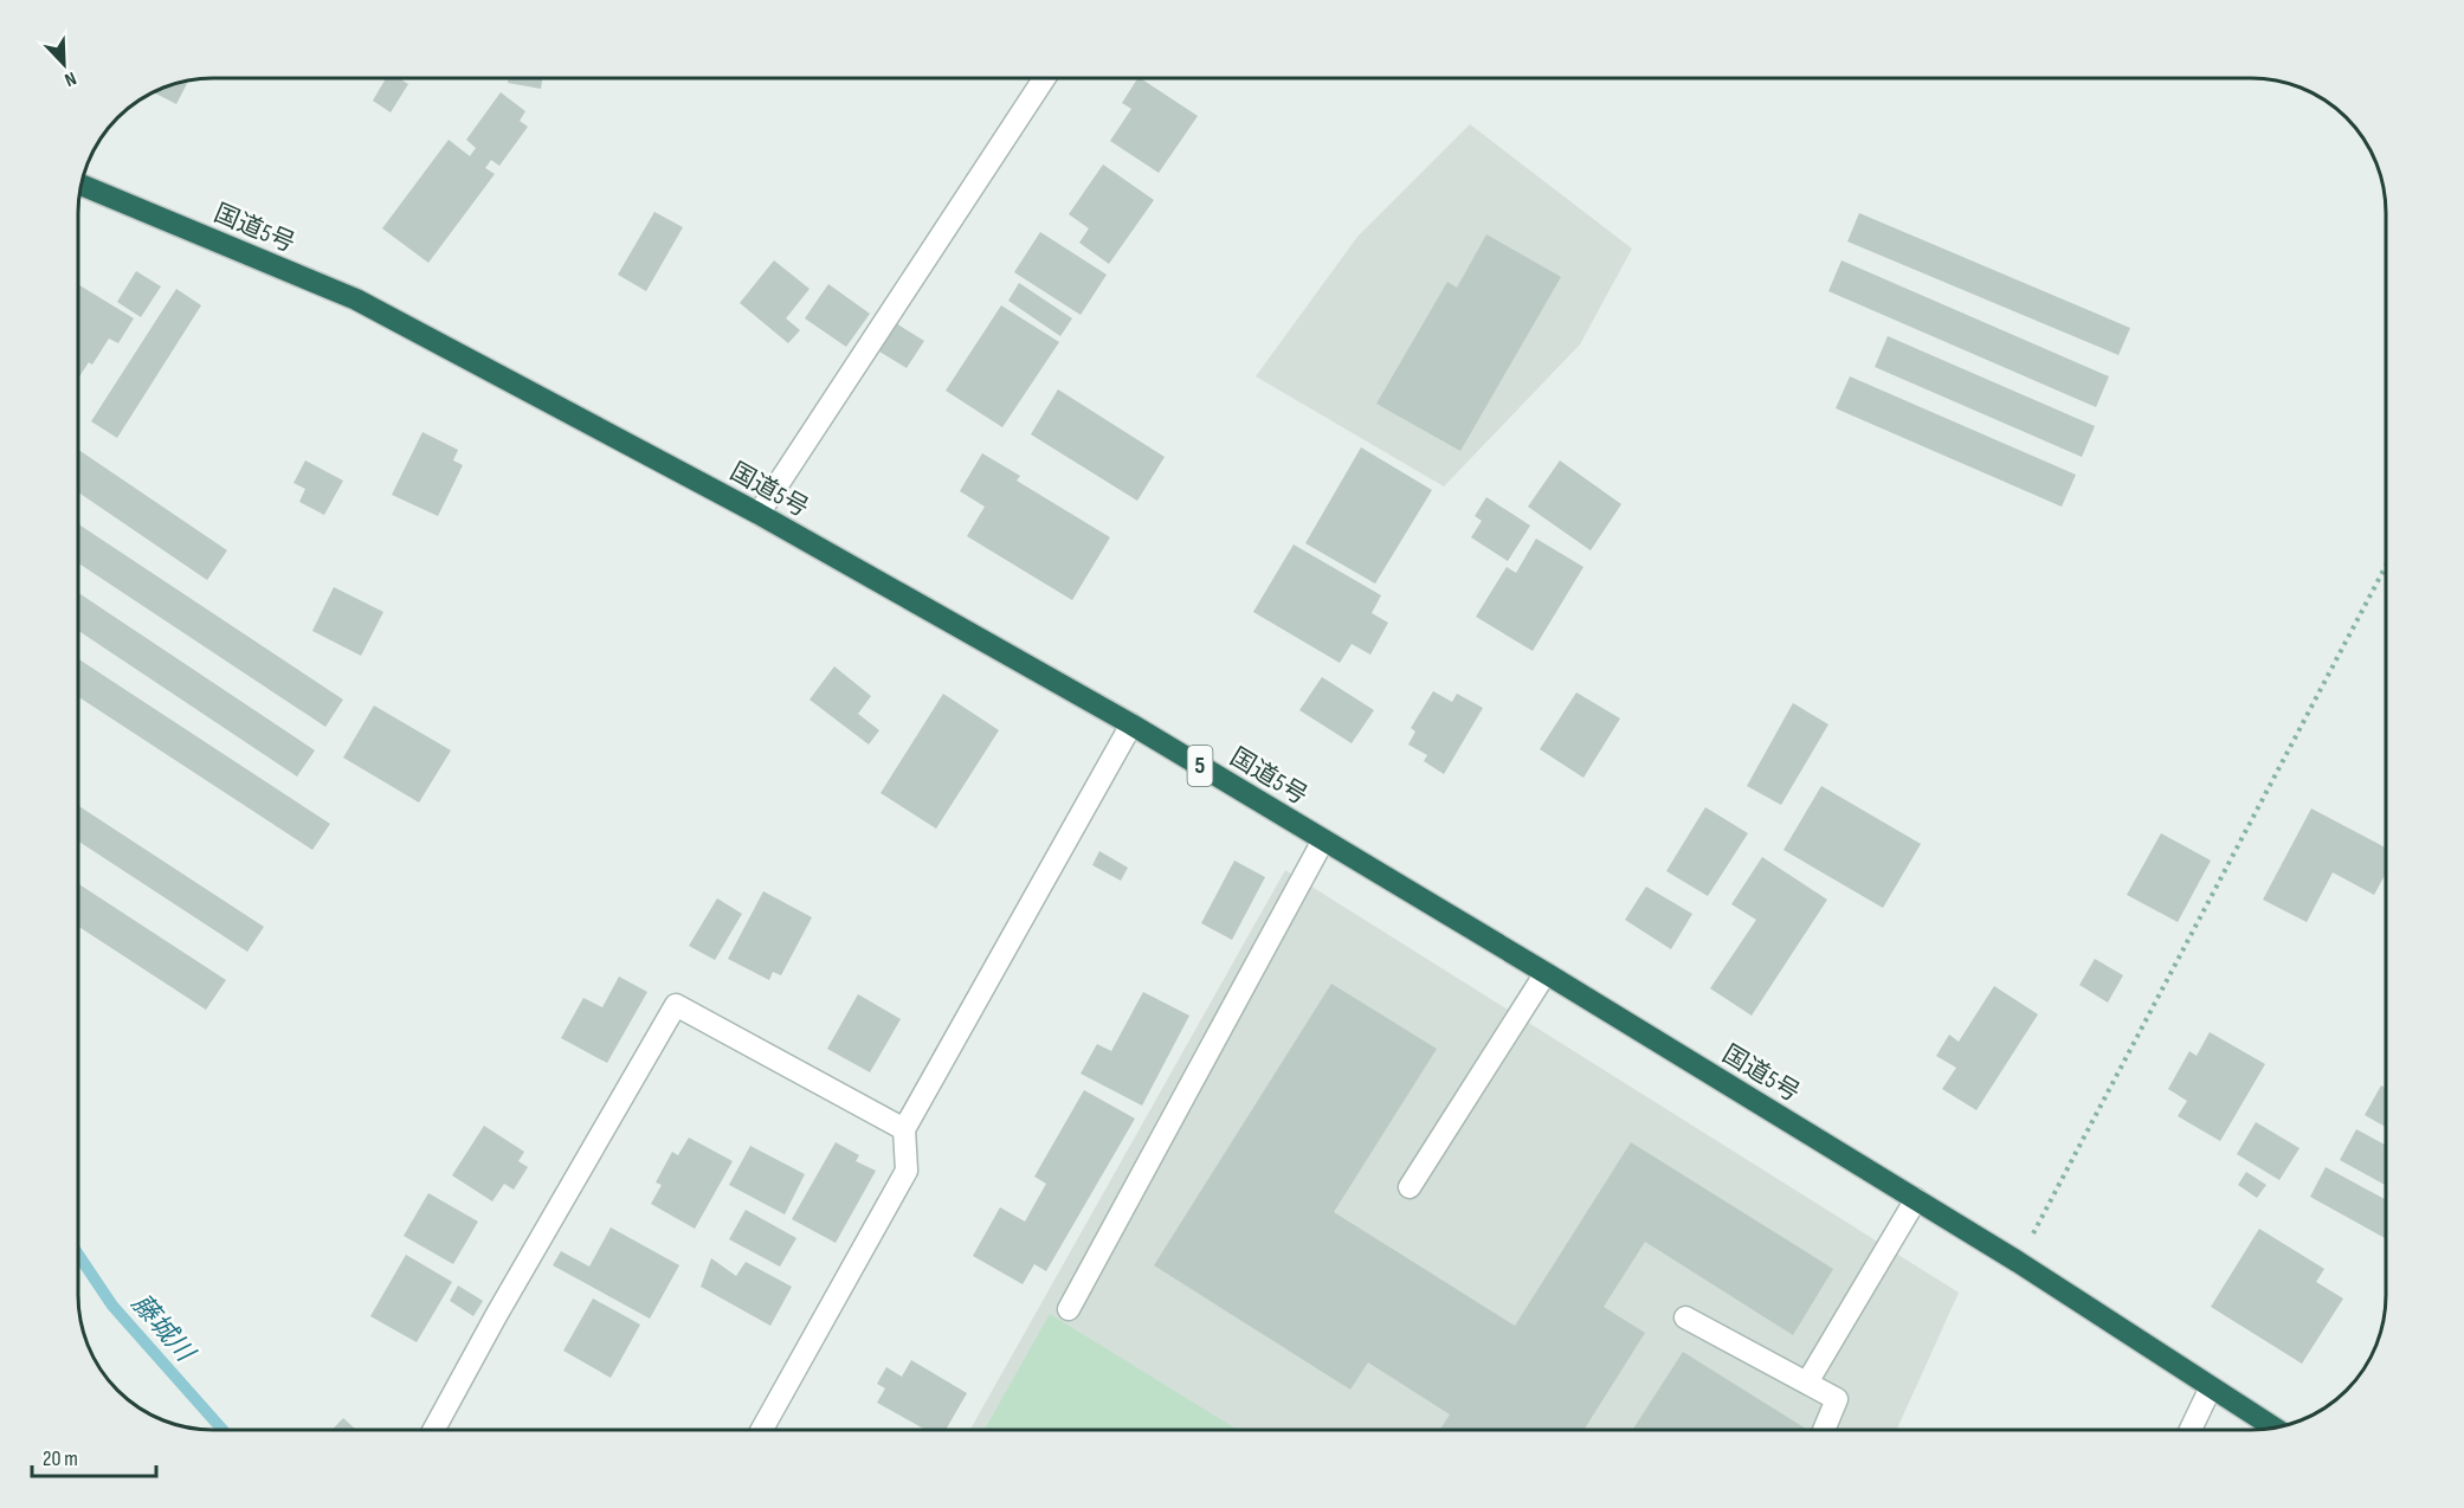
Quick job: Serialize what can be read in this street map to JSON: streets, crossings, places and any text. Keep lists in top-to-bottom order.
{
  "streets": {
    "highway": ["国道5号", "5"]
  },
  "water": ["藤城川"],
  "scale_bar": "20 m",
  "north": "bottom right"
}
